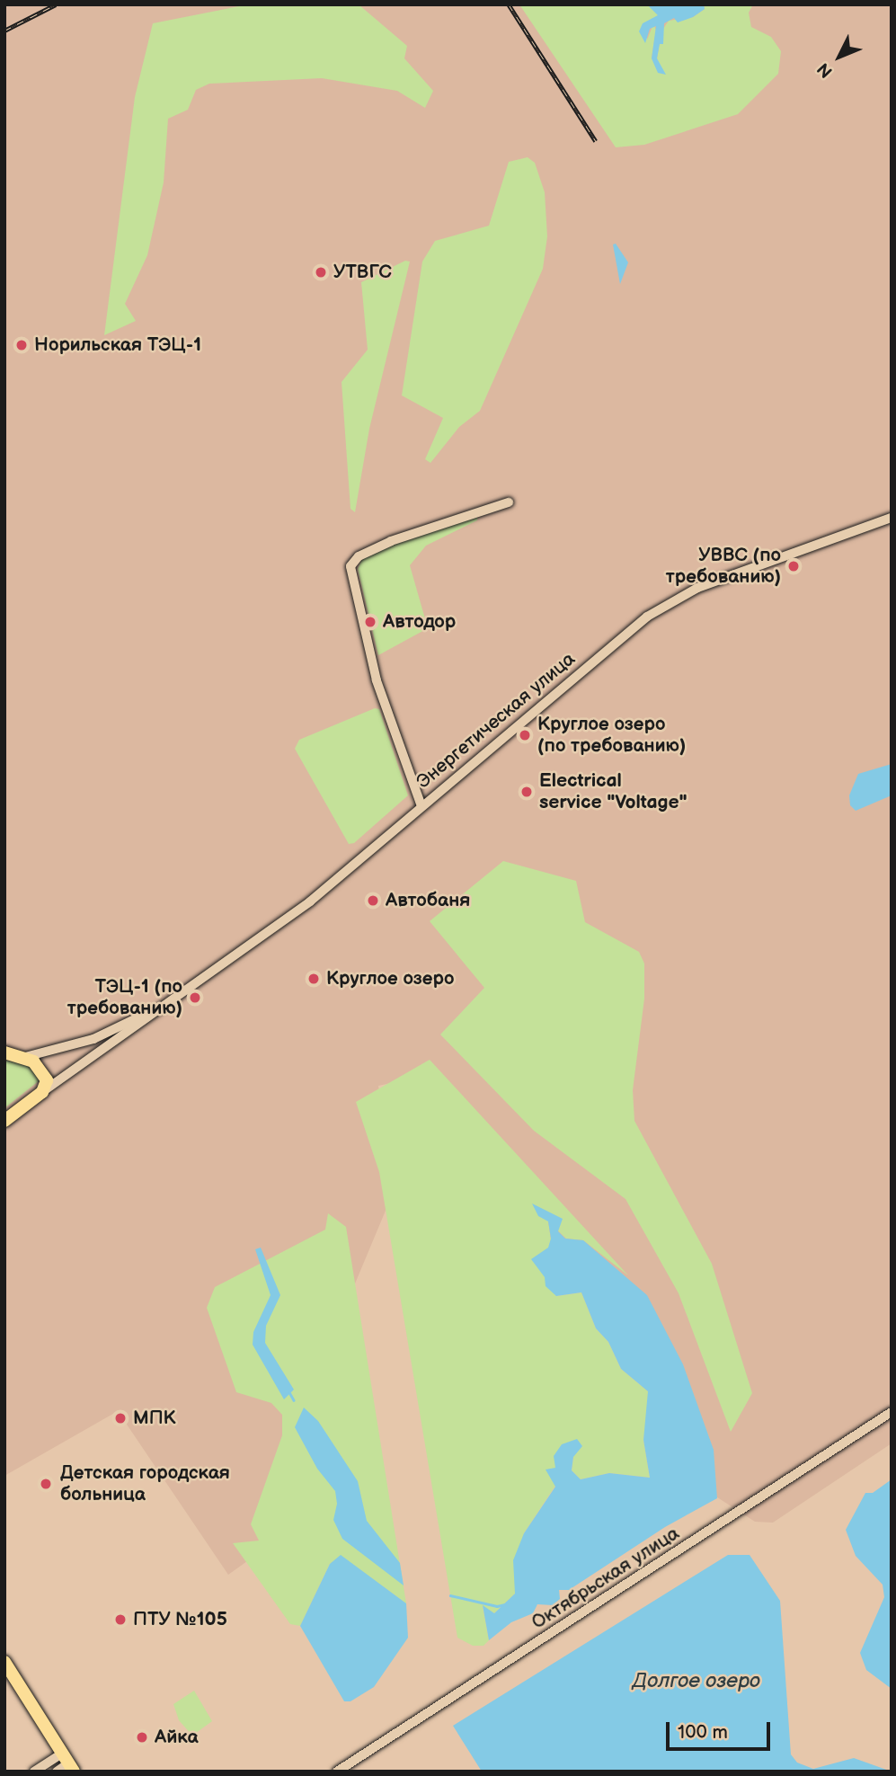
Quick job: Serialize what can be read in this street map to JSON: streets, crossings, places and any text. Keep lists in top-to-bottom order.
{
  "streets": {
    "street": ["Энергетическая улица", "Октябрьская улица"]
  },
  "water": ["Долгое озеро"],
  "places": [
    "УТВГС",
    "Норильская ТЭЦ-1",
    "УВВС (по требованию)",
    "Автодор",
    "Круглое озеро (по требованию)",
    "Electrical service \"Voltage\"",
    "Автобаня",
    "Круглое озеро",
    "ТЭЦ-1 (по требованию)",
    "МПК",
    "Детская городская больница",
    "ПТУ №105",
    "Айка"
  ],
  "scale_bar": "100 m",
  "north": "bottom left"
}
